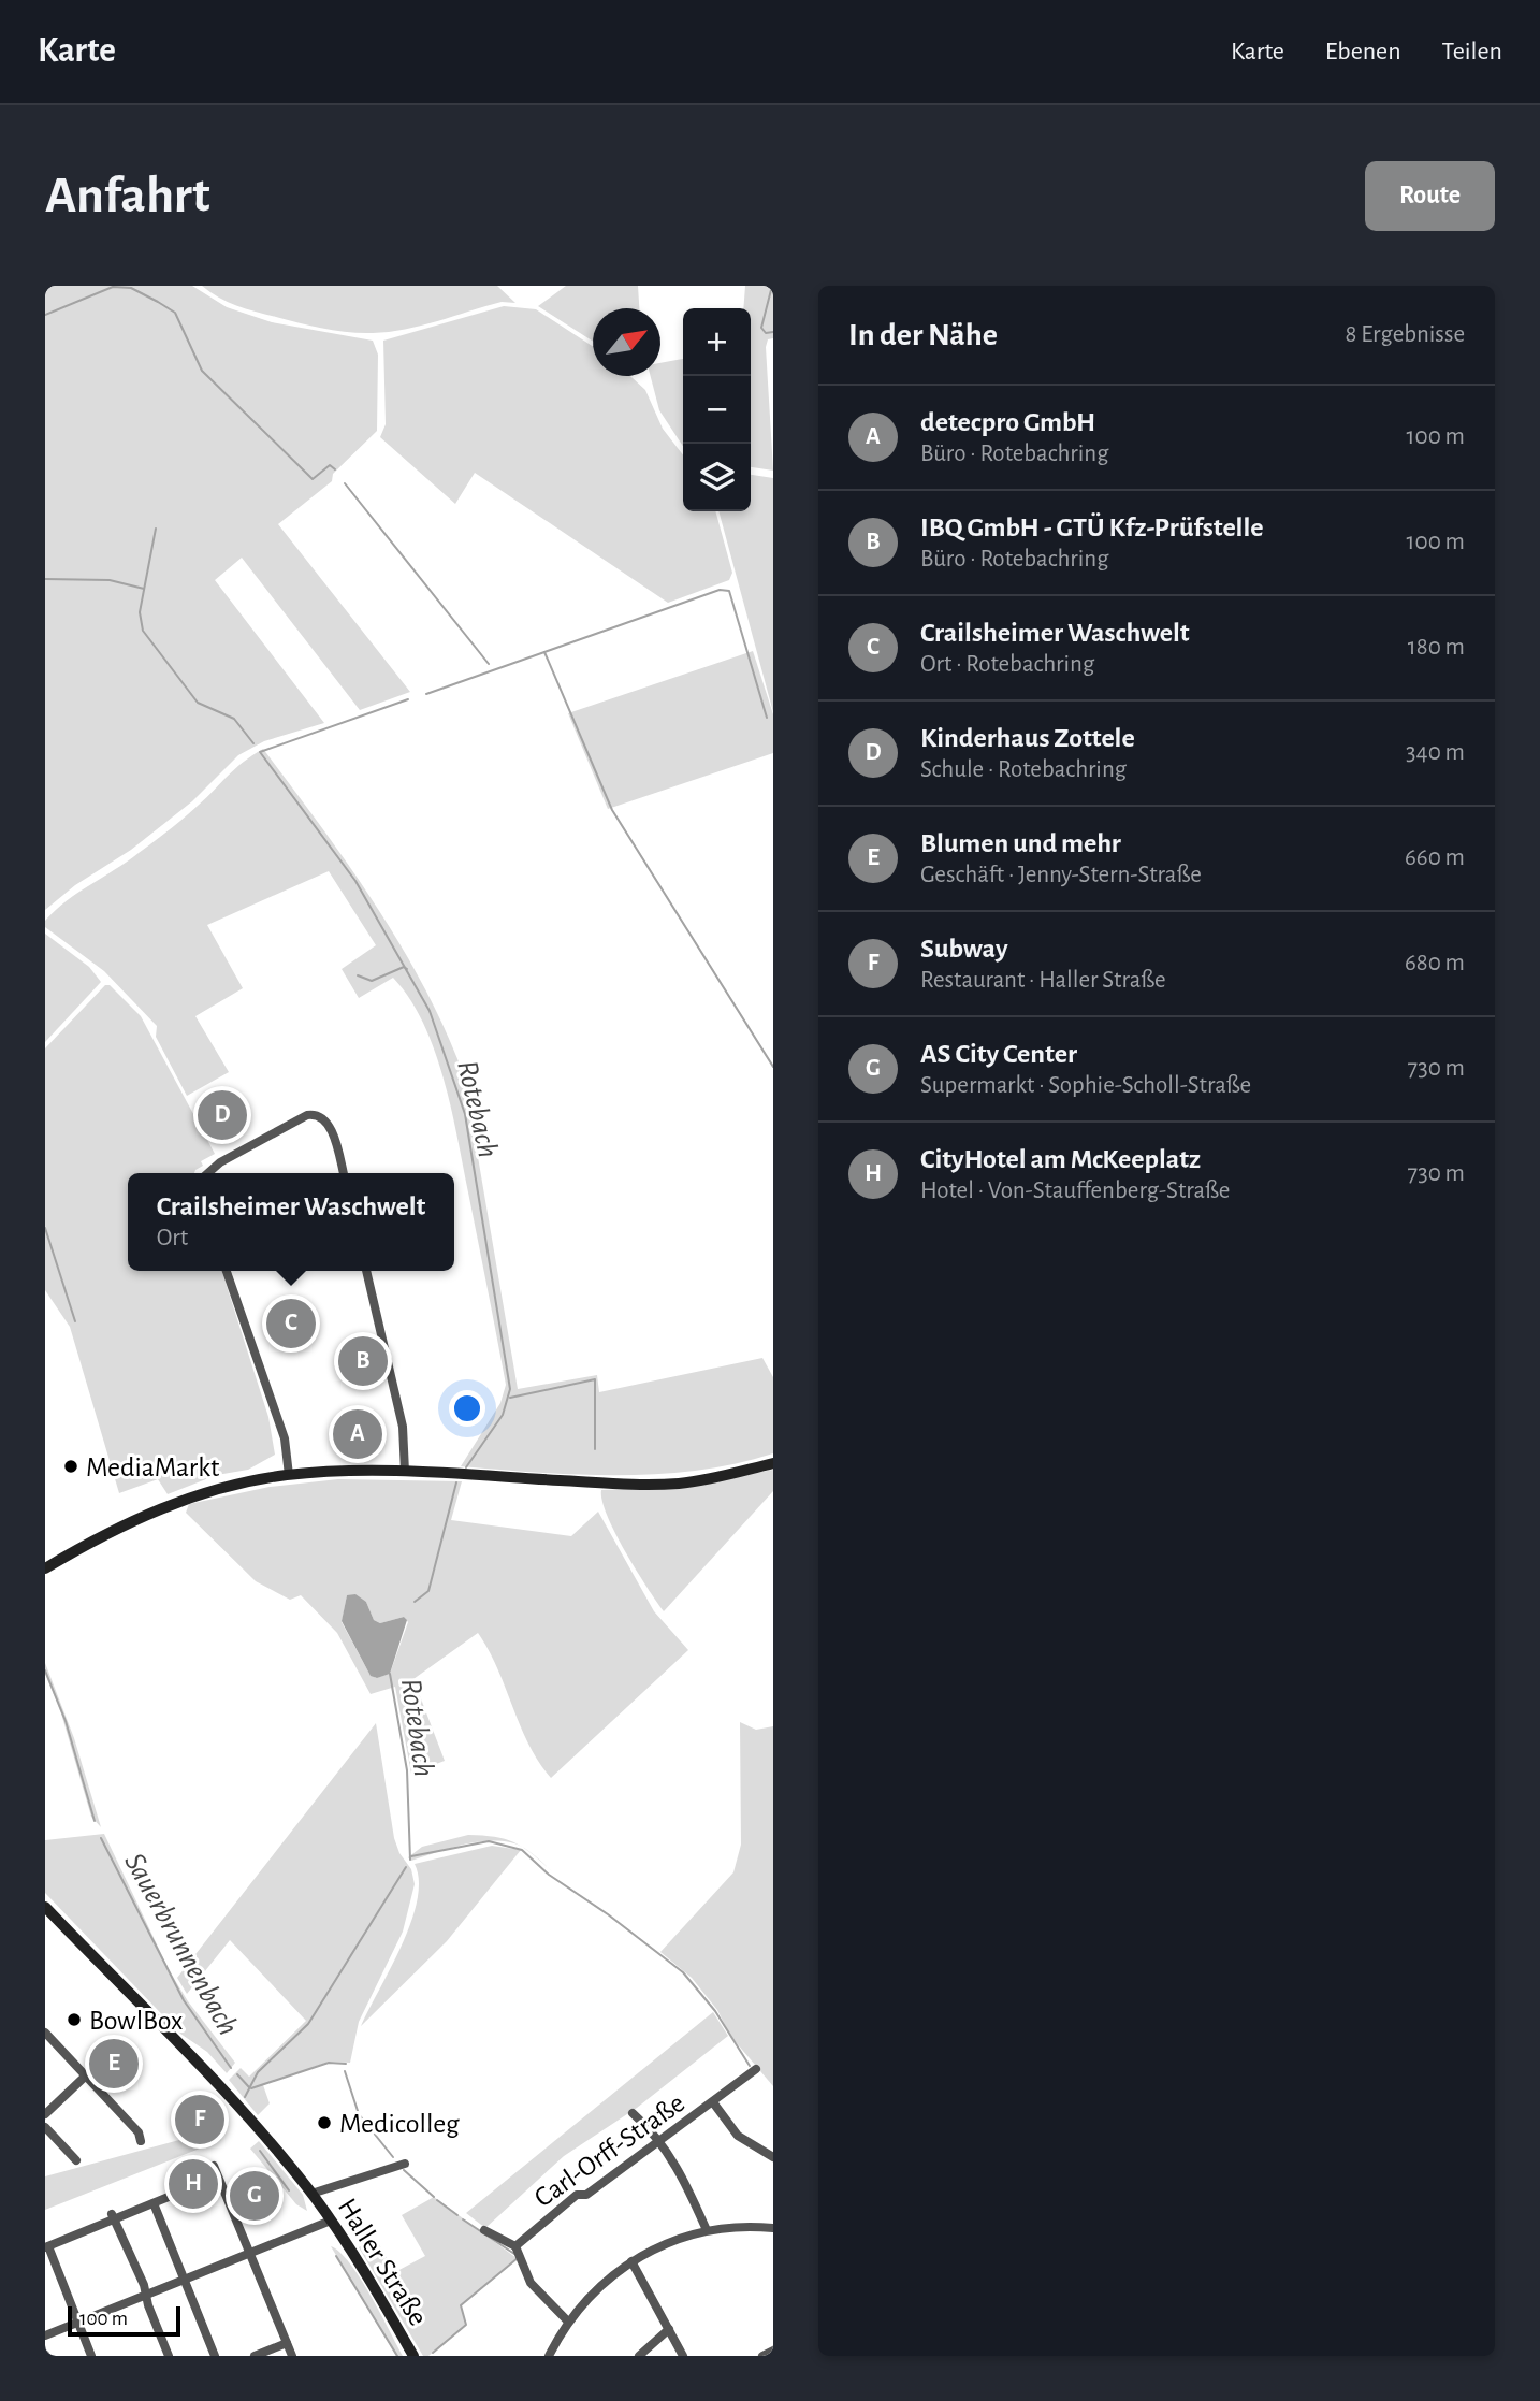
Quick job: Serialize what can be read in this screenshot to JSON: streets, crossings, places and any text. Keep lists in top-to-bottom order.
{
  "streets": {
    "main road": ["Haller Straße"],
    "street": ["Carl-Orff-Straße"]
  },
  "water": ["Rotebach", "Sauerbrunnenbach"],
  "places": ["MediaMarkt", "BowlBox", "Medicolleg"],
  "scale_bar": "100 m",
  "north": "top right",
  "page": {
    "header": "Karte",
    "nav": ["Karte", "Ebenen", "Teilen"],
    "buttons": "Route",
    "title": "Anfahrt",
    "heading": ["In der Nähe", "8 Ergebnisse"],
    "map_buttons": ["+", "−"],
    "list": [
      {
        "mark": "A",
        "name": "detecpro GmbH",
        "note": "Büro · Rotebachring",
        "value": "100 m"
      },
      {
        "mark": "B",
        "name": "IBQ GmbH - GTÜ Kfz-Prüfstelle",
        "note": "Büro · Rotebachring",
        "value": "100 m"
      },
      {
        "mark": "C",
        "name": "Crailsheimer Waschwelt",
        "note": "Ort · Rotebachring",
        "value": "180 m"
      },
      {
        "mark": "D",
        "name": "Kinderhaus Zottele",
        "note": "Schule · Rotebachring",
        "value": "340 m"
      },
      {
        "mark": "E",
        "name": "Blumen und mehr",
        "note": "Geschäft · Jenny-Stern-Straße",
        "value": "660 m"
      },
      {
        "mark": "F",
        "name": "Subway",
        "note": "Restaurant · Haller Straße",
        "value": "680 m"
      },
      {
        "mark": "G",
        "name": "AS City Center",
        "note": "Supermarkt · Sophie-Scholl-Straße",
        "value": "730 m"
      },
      {
        "mark": "H",
        "name": "CityHotel am McKeeplatz",
        "note": "Hotel · Von-Stauffenberg-Straße",
        "value": "730 m"
      }
    ],
    "pins": [
      "D",
      "C",
      "B",
      "A",
      "E",
      "F",
      "H",
      "G"
    ],
    "popup": ["Crailsheimer Waschwelt", "Ort"],
    "scale": "100 m"
  }
}
